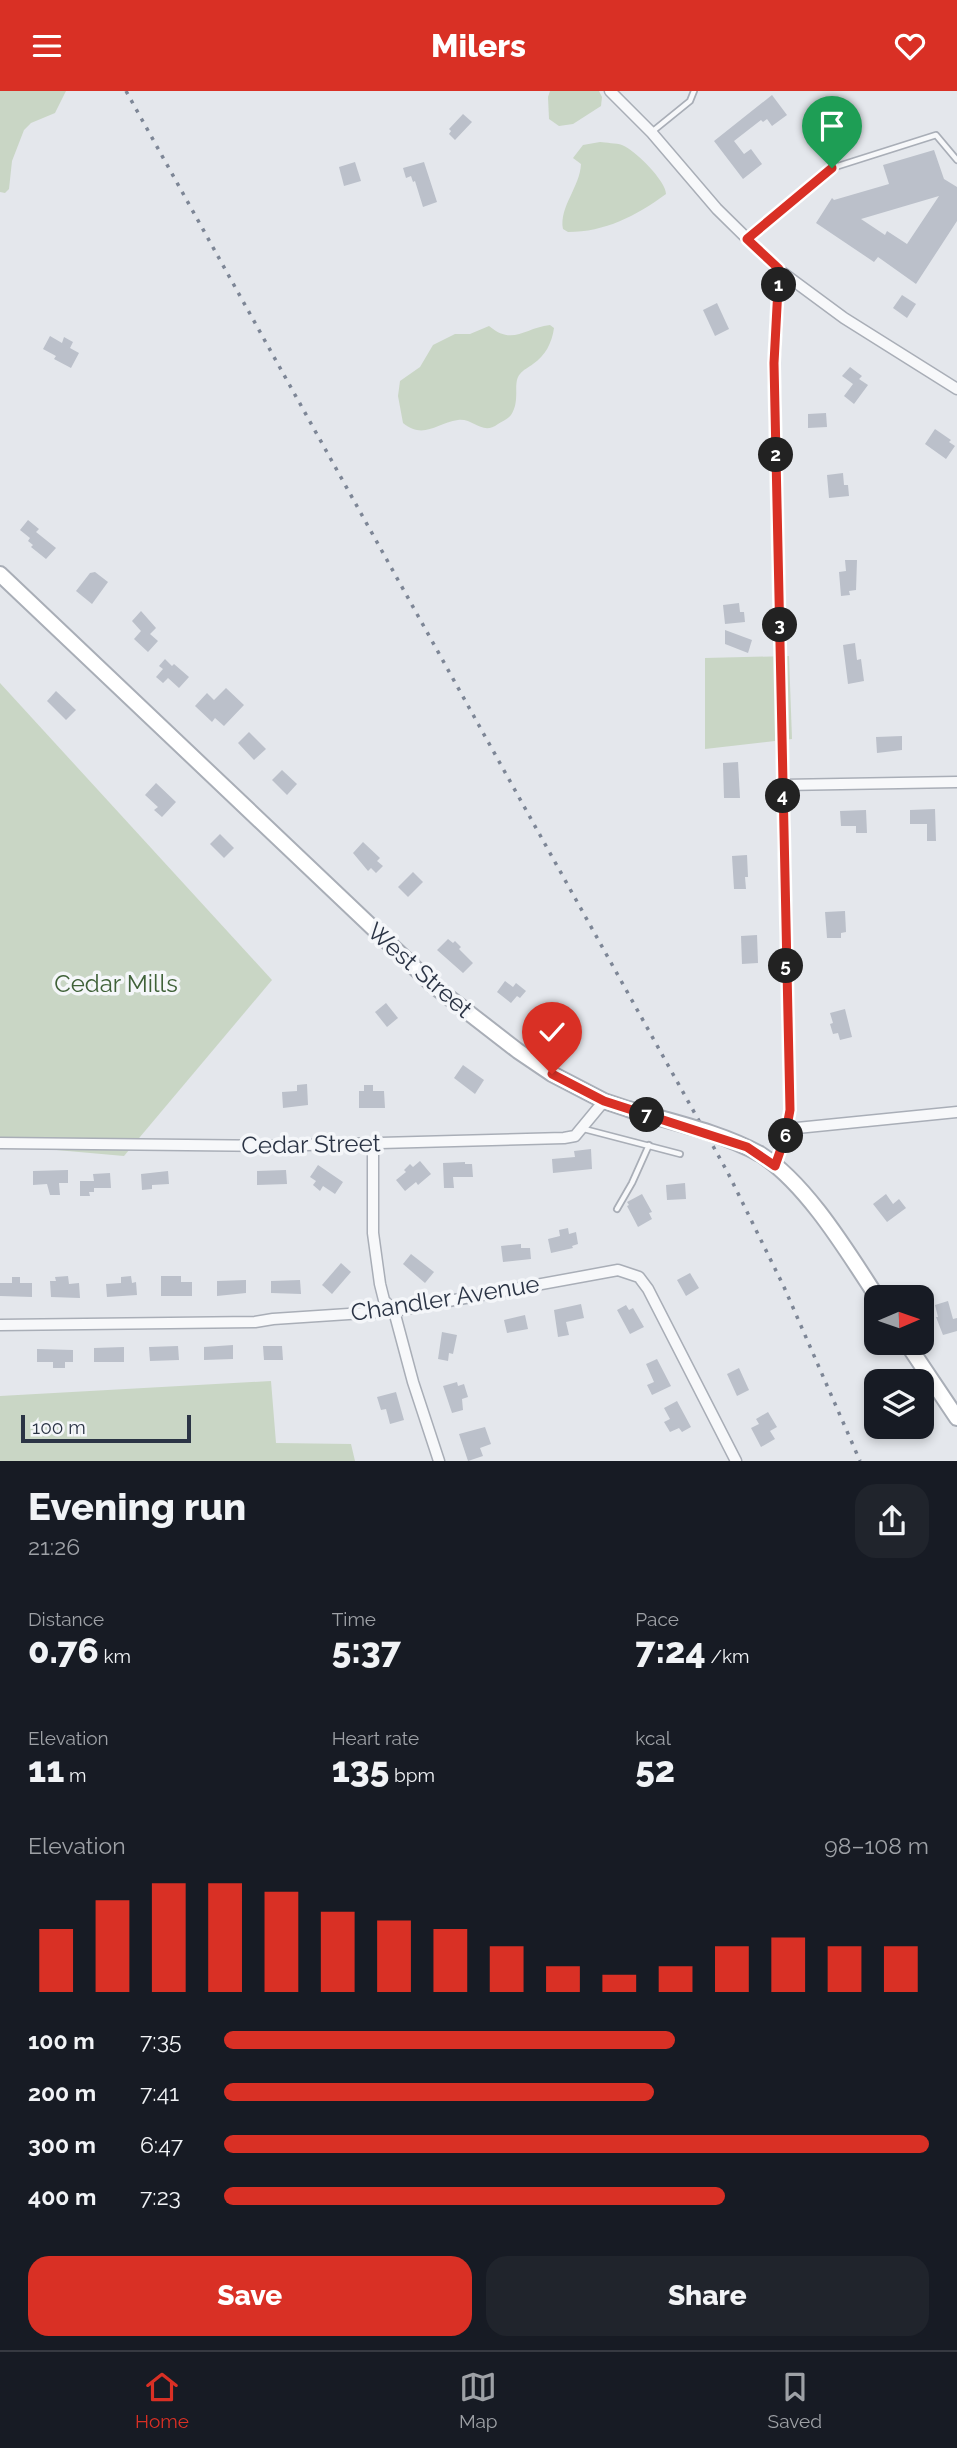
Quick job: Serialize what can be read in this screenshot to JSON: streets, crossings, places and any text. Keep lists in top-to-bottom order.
{
  "streets": {
    "main road": ["West Street"],
    "street": ["Cedar Street", "Chandler Avenue"]
  },
  "parks": ["Cedar Mills"],
  "scale_bar": "100 m",
  "north": "right",
  "page": {
    "header": "Milers",
    "pins": [
      "1",
      "2",
      "3",
      "4",
      "5",
      "7",
      "6"
    ],
    "scale": "100 m",
    "heading": ["Evening run", "21:26"],
    "stats": [
      ["Distance", "0.76 km"],
      ["Time", "5:37"],
      ["Pace", "7:24 /km"],
      ["Elevation", "11 m"],
      ["Heart rate", "135 bpm"],
      ["kcal", "52"]
    ],
    "chart": ["Elevation", "98–108 m"],
    "list": [
      {
        "name": "100 m",
        "note": "7:35"
      },
      {
        "name": "200 m",
        "note": "7:41"
      },
      {
        "name": "300 m",
        "note": "6:47"
      },
      {
        "name": "400 m",
        "note": "7:23"
      }
    ],
    "buttons": ["Save", "Share"],
    "tabs": ["Home", "Map", "Saved"]
  }
}
